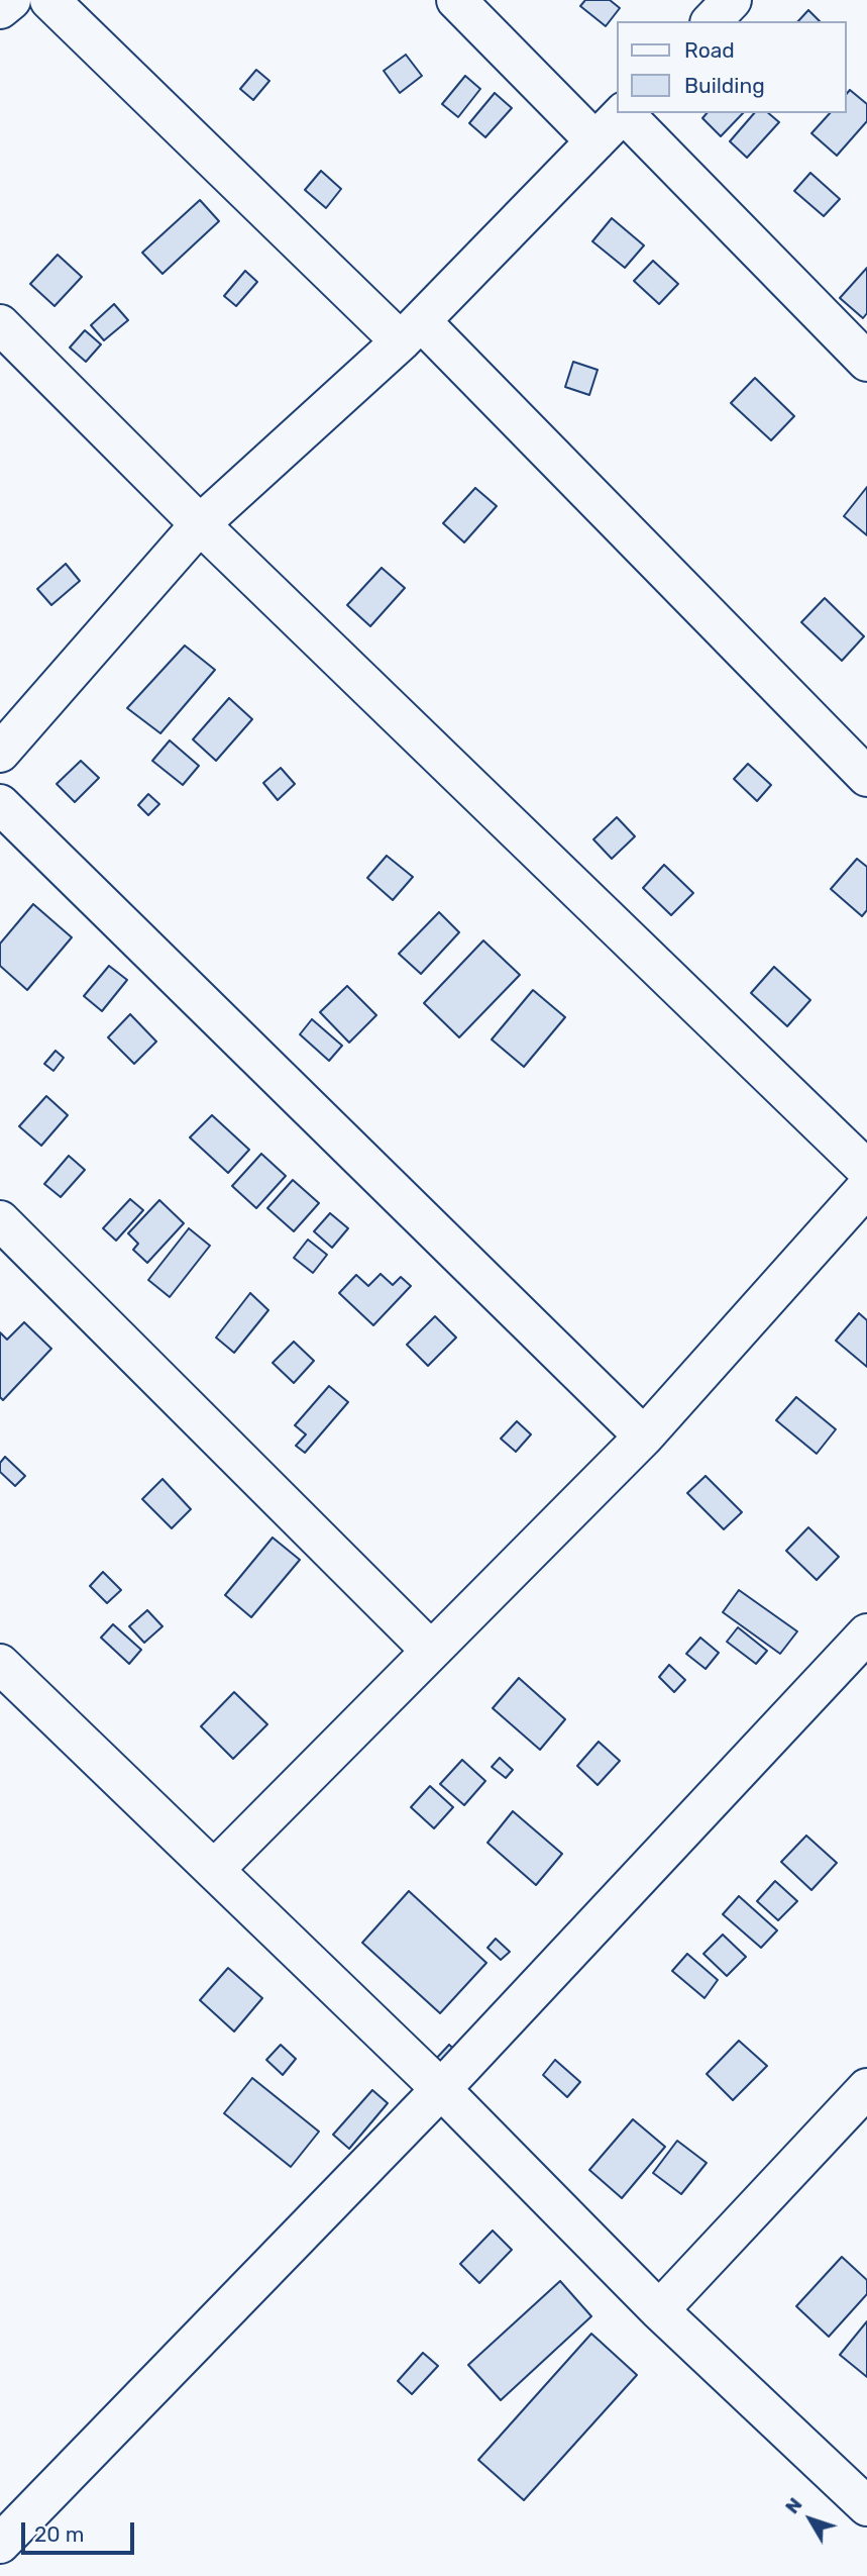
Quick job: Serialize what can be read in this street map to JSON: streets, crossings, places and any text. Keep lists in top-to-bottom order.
{
  "legend": ["Road", "Building"],
  "scale_bar": "20 m",
  "north": "top left"
}
